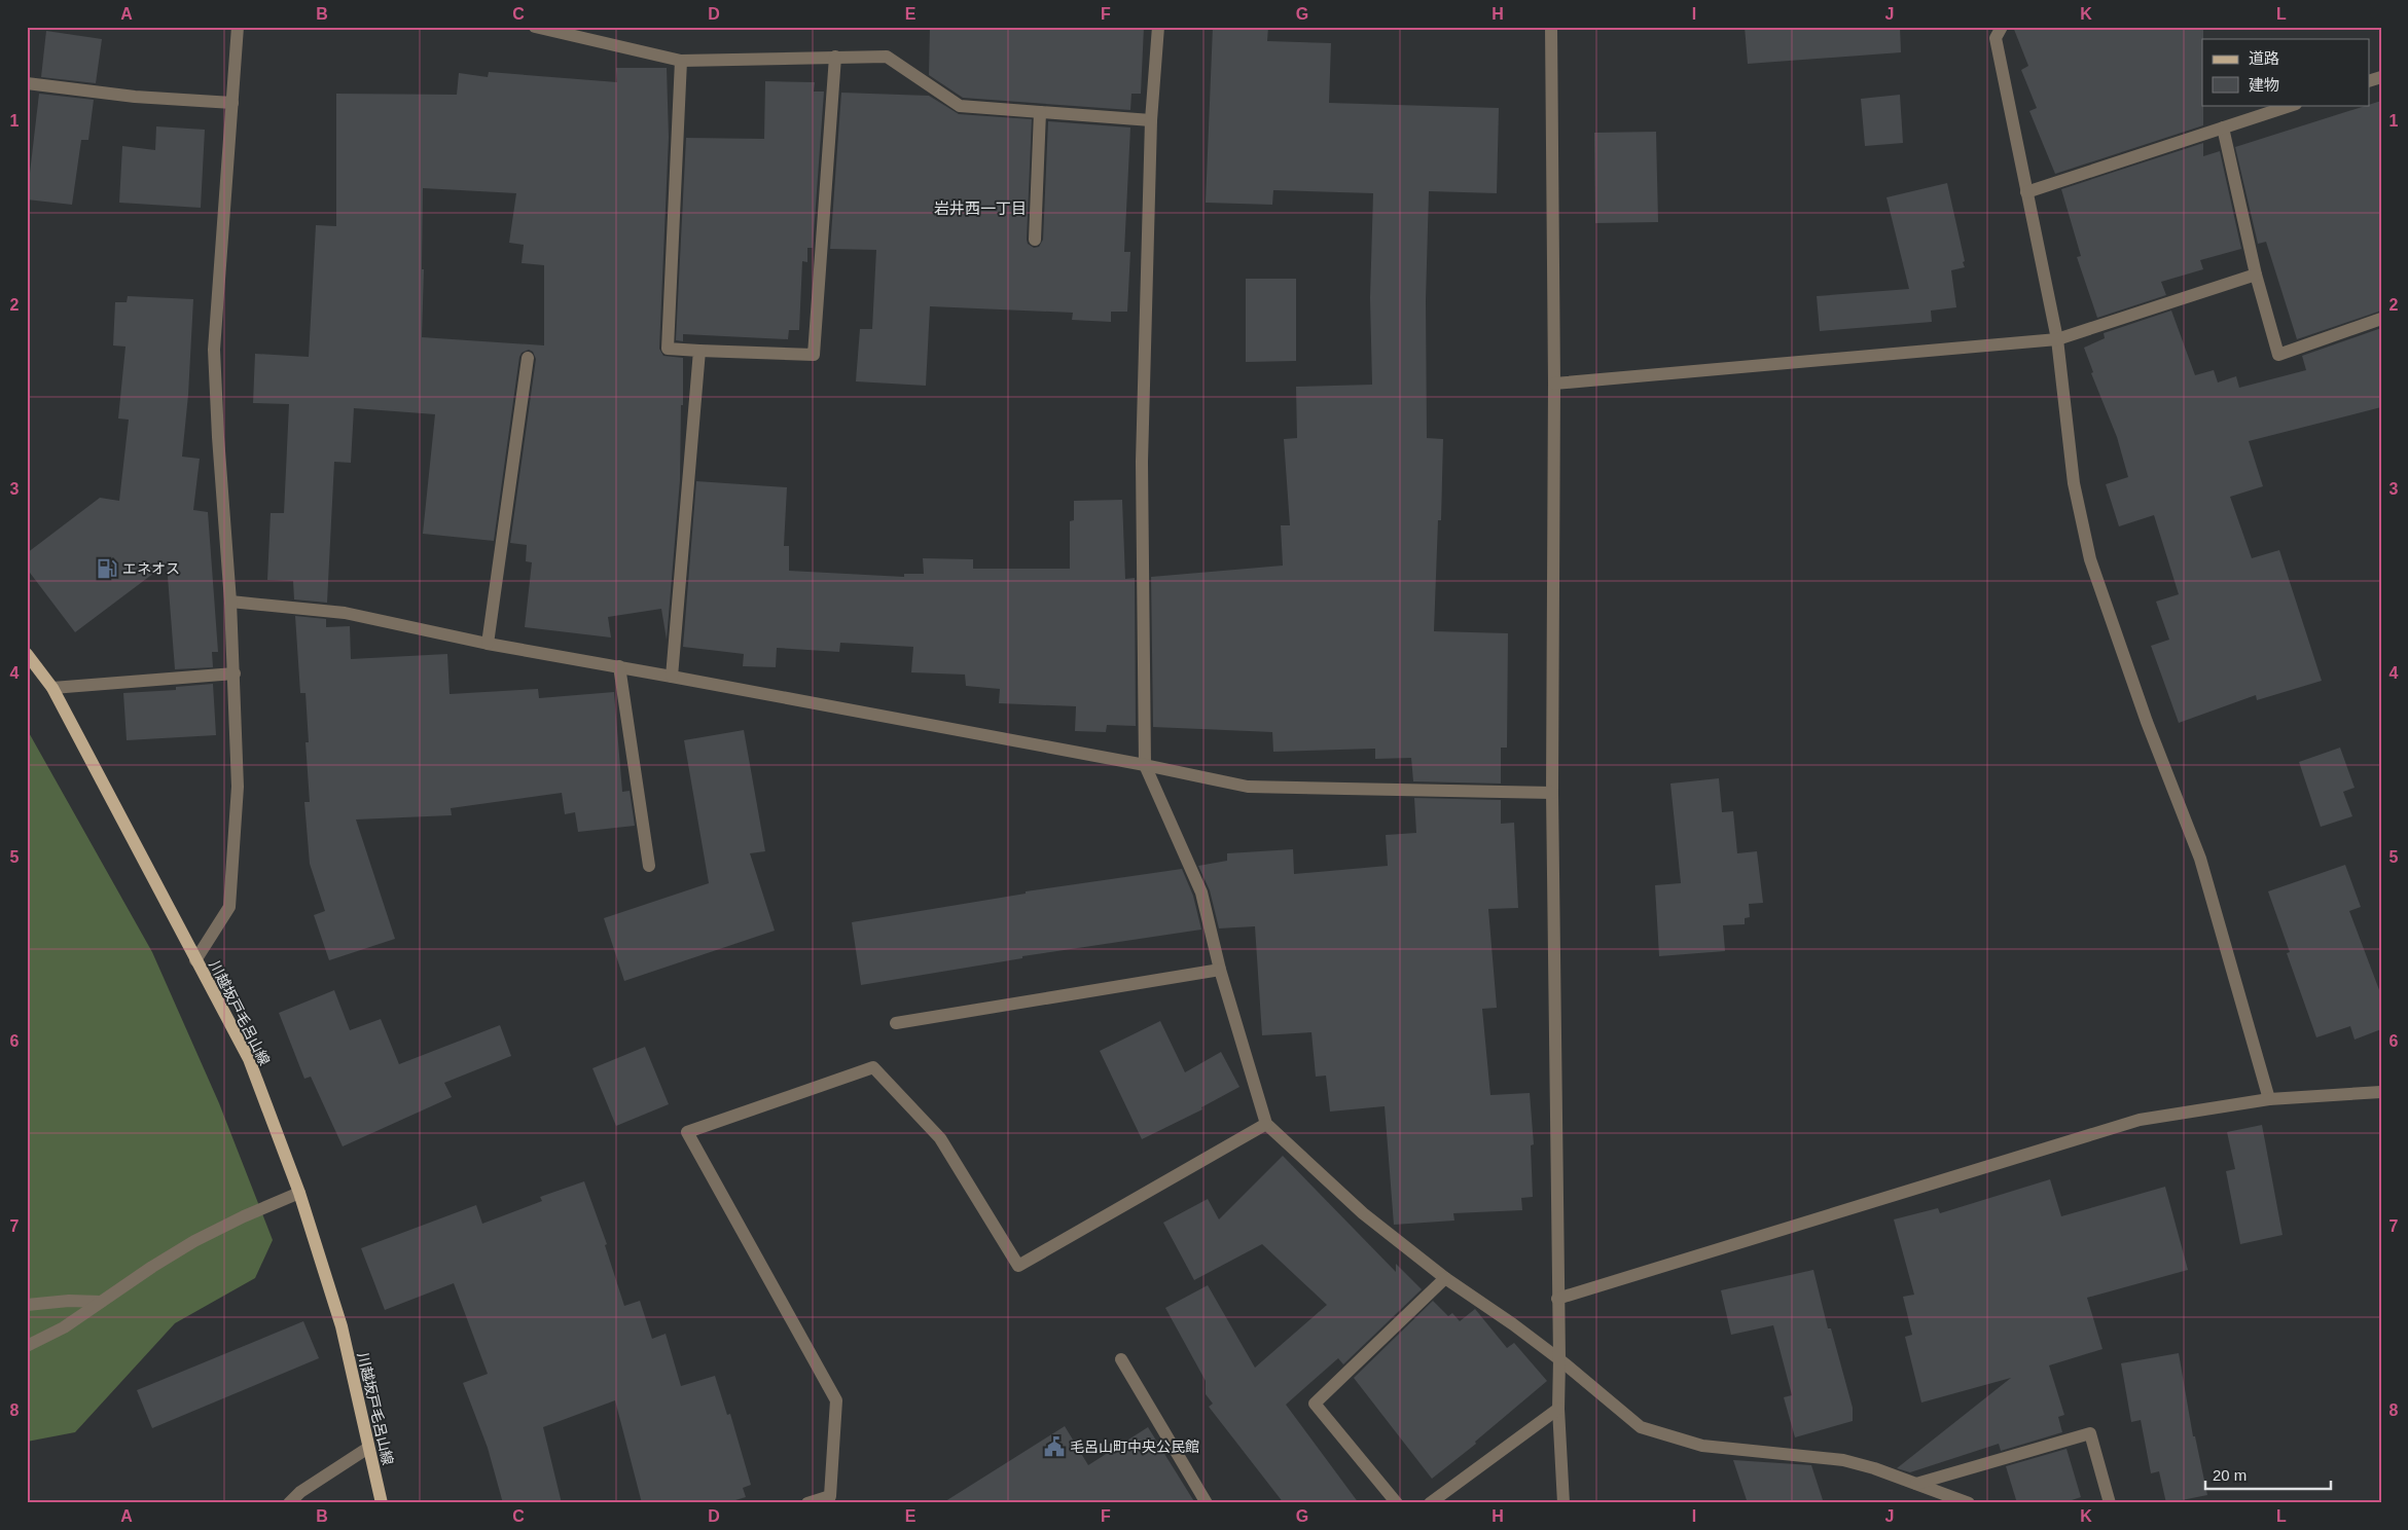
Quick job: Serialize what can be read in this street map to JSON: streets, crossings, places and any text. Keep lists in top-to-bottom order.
{
  "streets": {
    "main road": ["川越坂戸毛呂山線"]
  },
  "districts": ["岩井西一丁目"],
  "places": {
    "fuel station": ["エネオス"],
    "public building": ["毛呂山町中央公民館"]
  },
  "legend": ["道路", "建物"],
  "scale_bar": "20 m",
  "grid": {
    "columns": [
      "A",
      "B",
      "C",
      "D",
      "E",
      "F",
      "G",
      "H",
      "I",
      "J",
      "K",
      "L"
    ],
    "rows": [
      "1",
      "2",
      "3",
      "4",
      "5",
      "6",
      "7",
      "8"
    ]
  }
}
